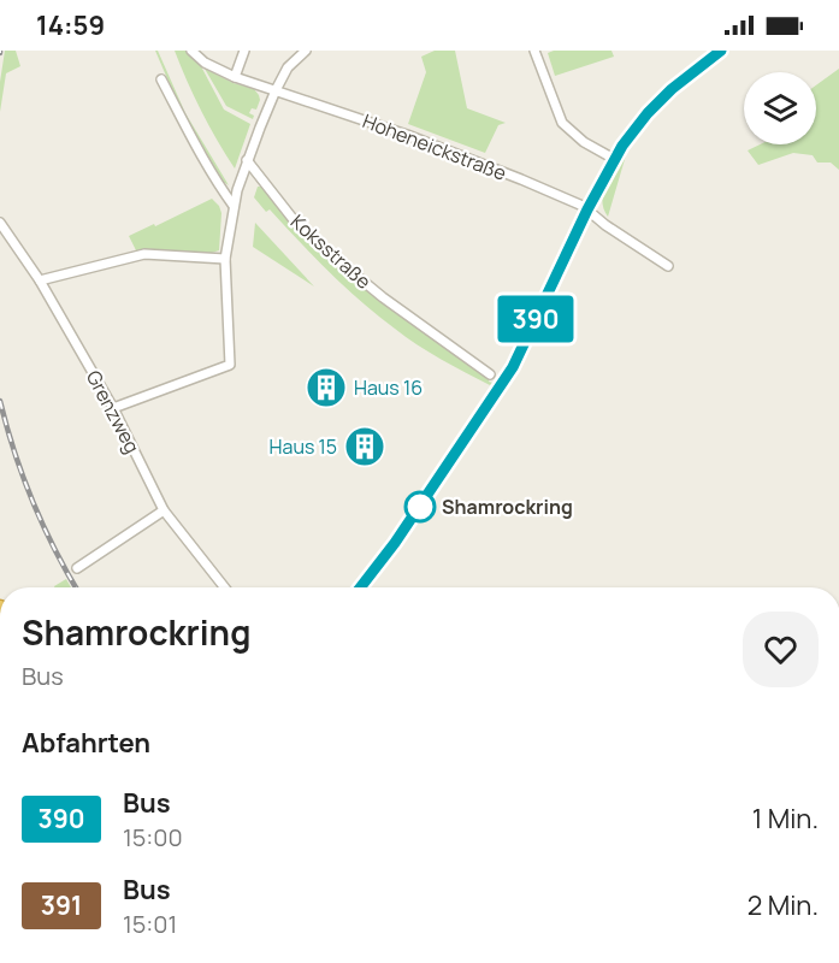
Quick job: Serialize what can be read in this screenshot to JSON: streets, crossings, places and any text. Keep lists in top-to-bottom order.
{
  "streets": {
    "street": ["Hoheneickstraße", "Koksstraße", "Grenzweg"]
  },
  "places": {
    "building": ["Haus 16", "Haus 15"],
    "other": ["Shamrockring"]
  },
  "lines": ["bus line 390"],
  "page": {
    "status": "14:59",
    "on_map": "390",
    "heading": [
      ["Shamrockring", "Bus"],
      "Abfahrten"
    ],
    "list": [
      {
        "mark": "390",
        "name": "Bus",
        "note": "15:00",
        "value": "1 Min."
      },
      {
        "mark": "391",
        "name": "Bus",
        "note": "15:01",
        "value": "2 Min."
      }
    ]
  }
}
